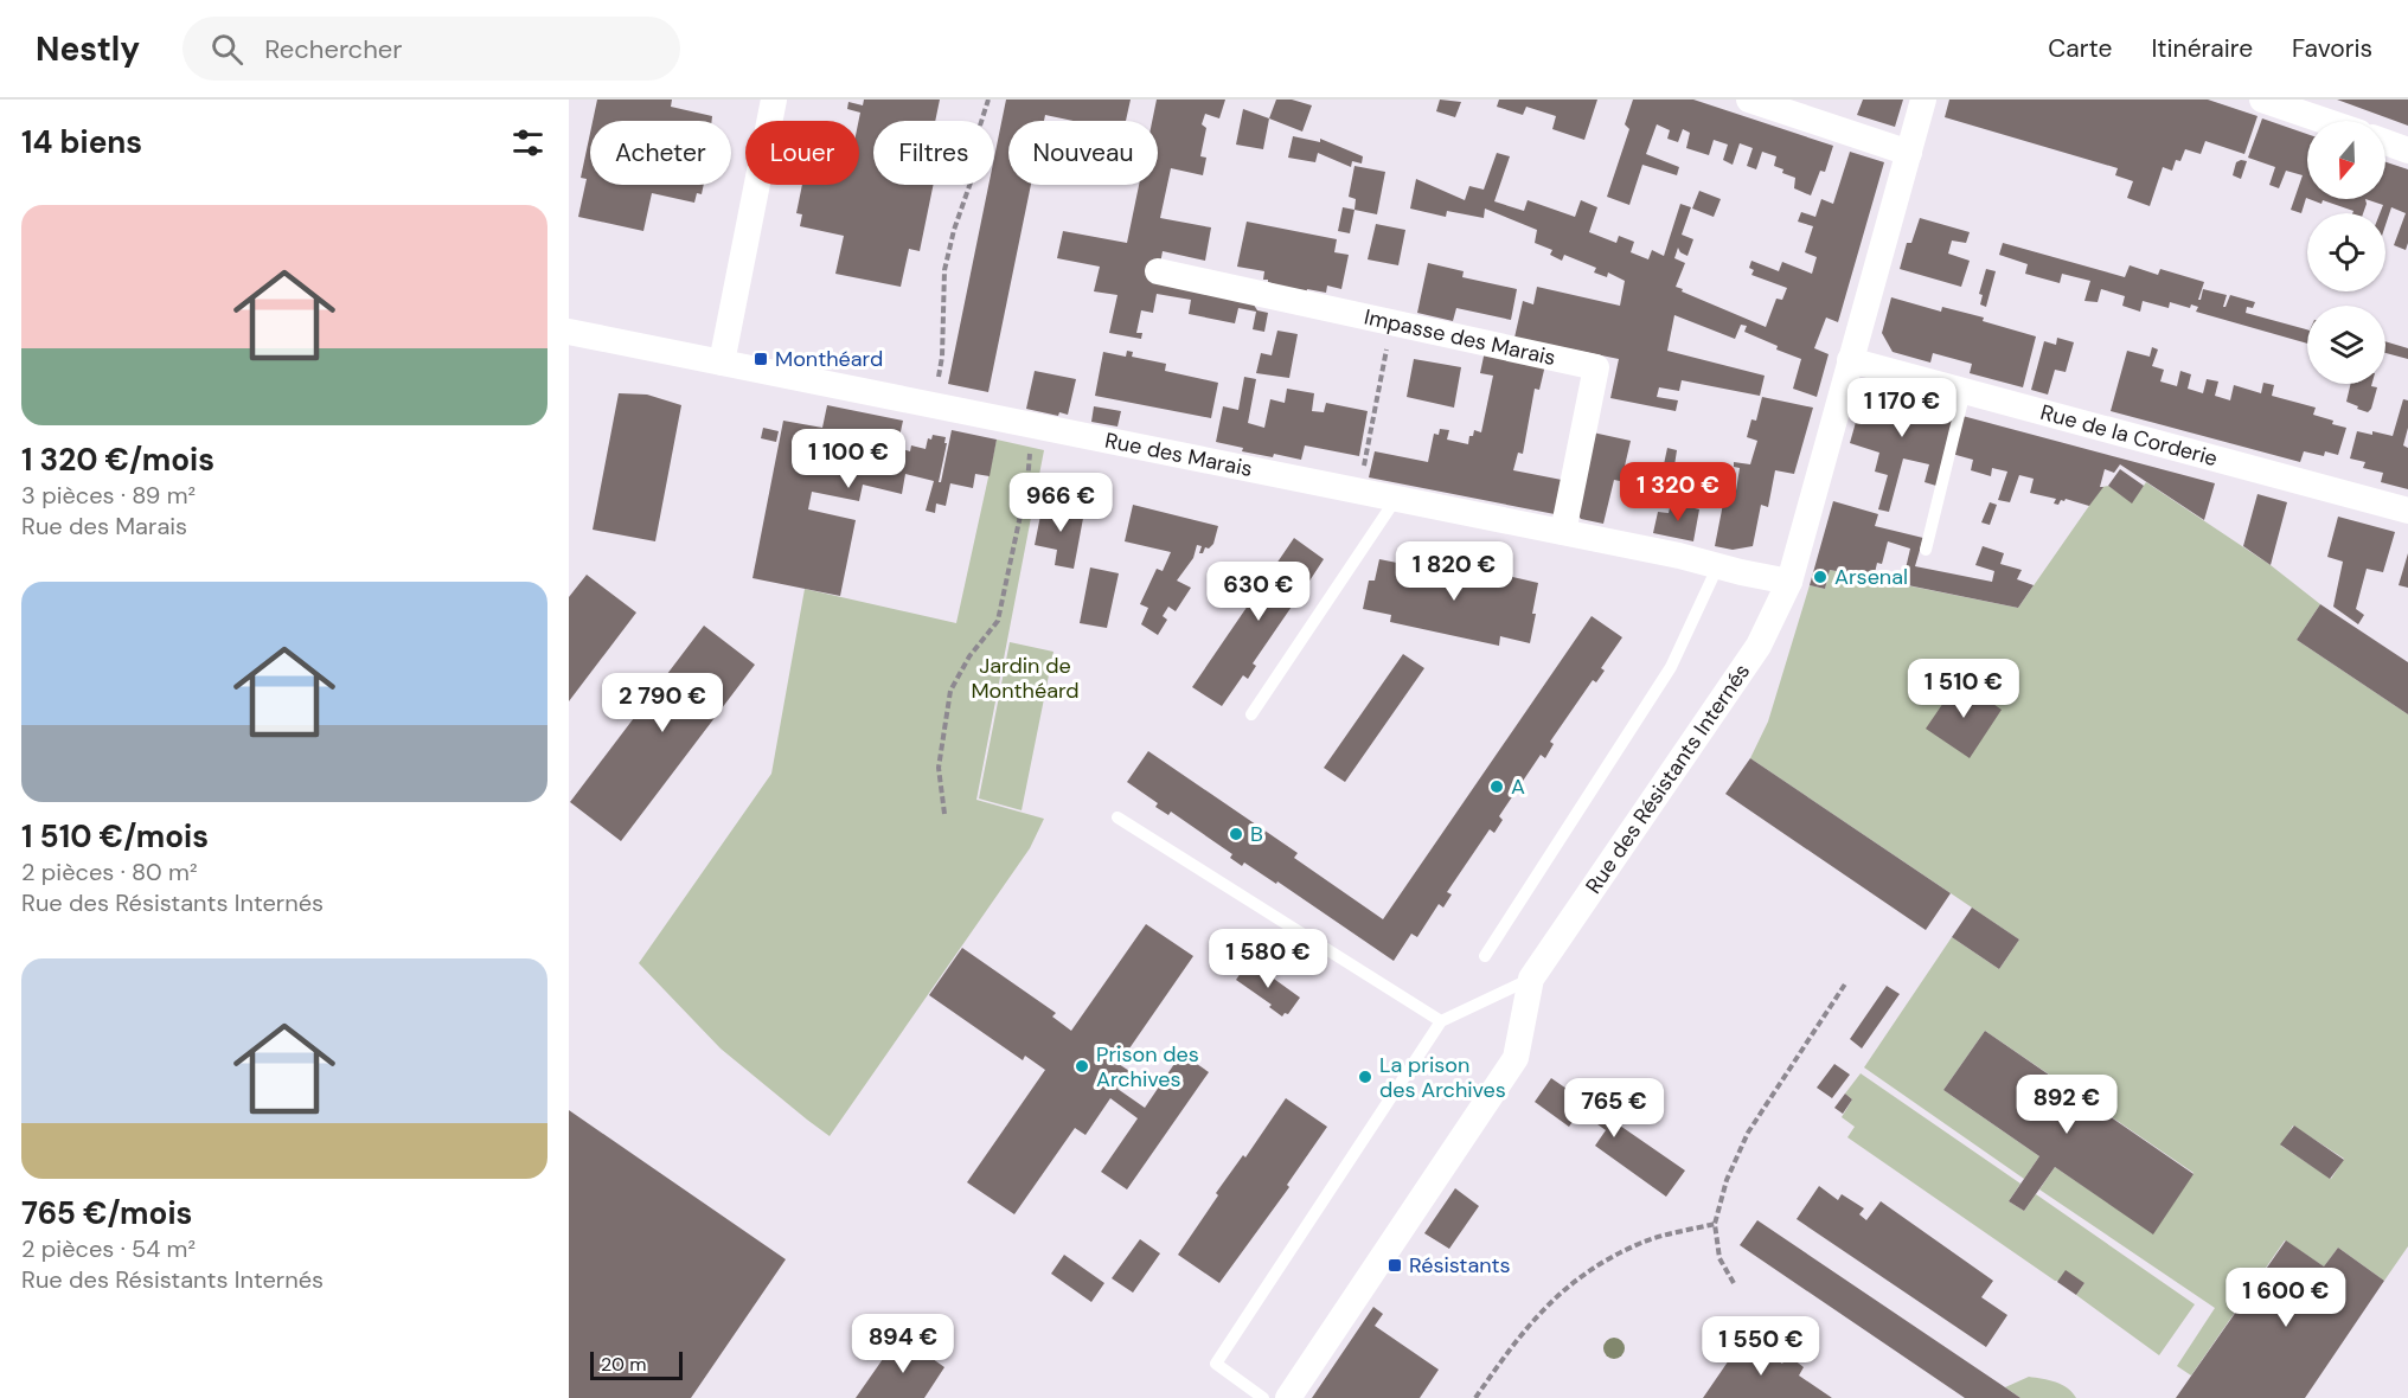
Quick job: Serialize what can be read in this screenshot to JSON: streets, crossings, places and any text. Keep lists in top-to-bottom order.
{
  "streets": {
    "street": [
      "Impasse des Marais",
      "Rue de la Corderie",
      "Rue des Marais",
      "Rue des Résistants Internés"
    ]
  },
  "crossings": [
    ["Impasse des Marais", "Rue des Marais"],
    ["Rue de la Corderie", "Rue des Résistants Internés"],
    ["Rue des Marais", "Rue des Résistants Internés"]
  ],
  "parks": ["Jardin de Monthéard"],
  "places": {
    "transit": ["Monthéard", "Résistants"],
    "other": [
      "Arsenal",
      "A",
      "B",
      "Prison des Archives",
      "La prison des Archives"
    ]
  },
  "scale_bar": "20 m",
  "north": "bottom",
  "page": {
    "header": "Nestly",
    "search": "Rechercher",
    "nav": ["Carte", "Itinéraire", "Favoris"],
    "heading": "14 biens",
    "chip": [
      "Acheter",
      "Louer",
      "Filtres",
      "Nouveau"
    ],
    "list": [
      {
        "name": "1 320 €/mois",
        "note": "3 pièces · 89 m² · Rue des Marais"
      },
      {
        "name": "1 510 €/mois",
        "note": "2 pièces · 80 m² · Rue des Résistants Internés"
      },
      {
        "name": "765 €/mois",
        "note": "2 pièces · 54 m² · Rue des Résistants Internés"
      }
    ],
    "price": [
      "1 170 €",
      "1 100 €",
      "1 320 €",
      "966 €",
      "1 820 €",
      "630 €",
      "1 510 €",
      "2 790 €",
      "1 580 €",
      "892 €",
      "765 €",
      "1 600 €",
      "894 €",
      "1 550 €"
    ],
    "scale": "20 m"
  }
}
